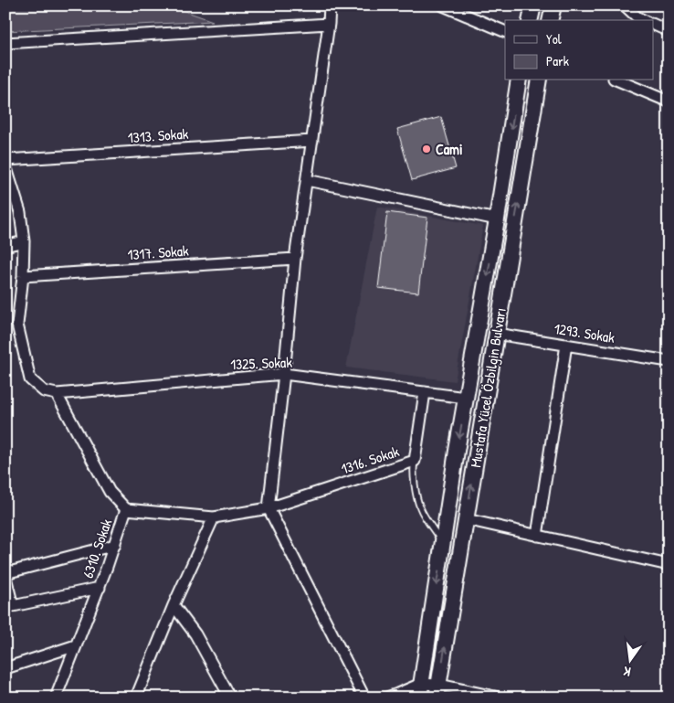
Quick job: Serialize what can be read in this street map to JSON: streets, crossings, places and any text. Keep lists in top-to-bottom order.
{
  "streets": {
    "street": [
      "1313. Sokak",
      "1317. Sokak",
      "1293. Sokak",
      "1325. Sokak",
      "Mustafa Yücel Özbilgin Bulvarı",
      "1316. Sokak",
      "6310. Sokak"
    ]
  },
  "crossings": [
    ["1293. Sokak", "Mustafa Yücel Özbilgin Bulvarı"],
    ["1325. Sokak", "Mustafa Yücel Özbilgin Bulvarı"],
    ["1325. Sokak", "1316. Sokak"],
    ["1325. Sokak", "6310. Sokak"],
    ["1316. Sokak", "6310. Sokak"]
  ],
  "places": ["Cami"],
  "legend": ["Yol", "Park"],
  "north": "bottom"
}
